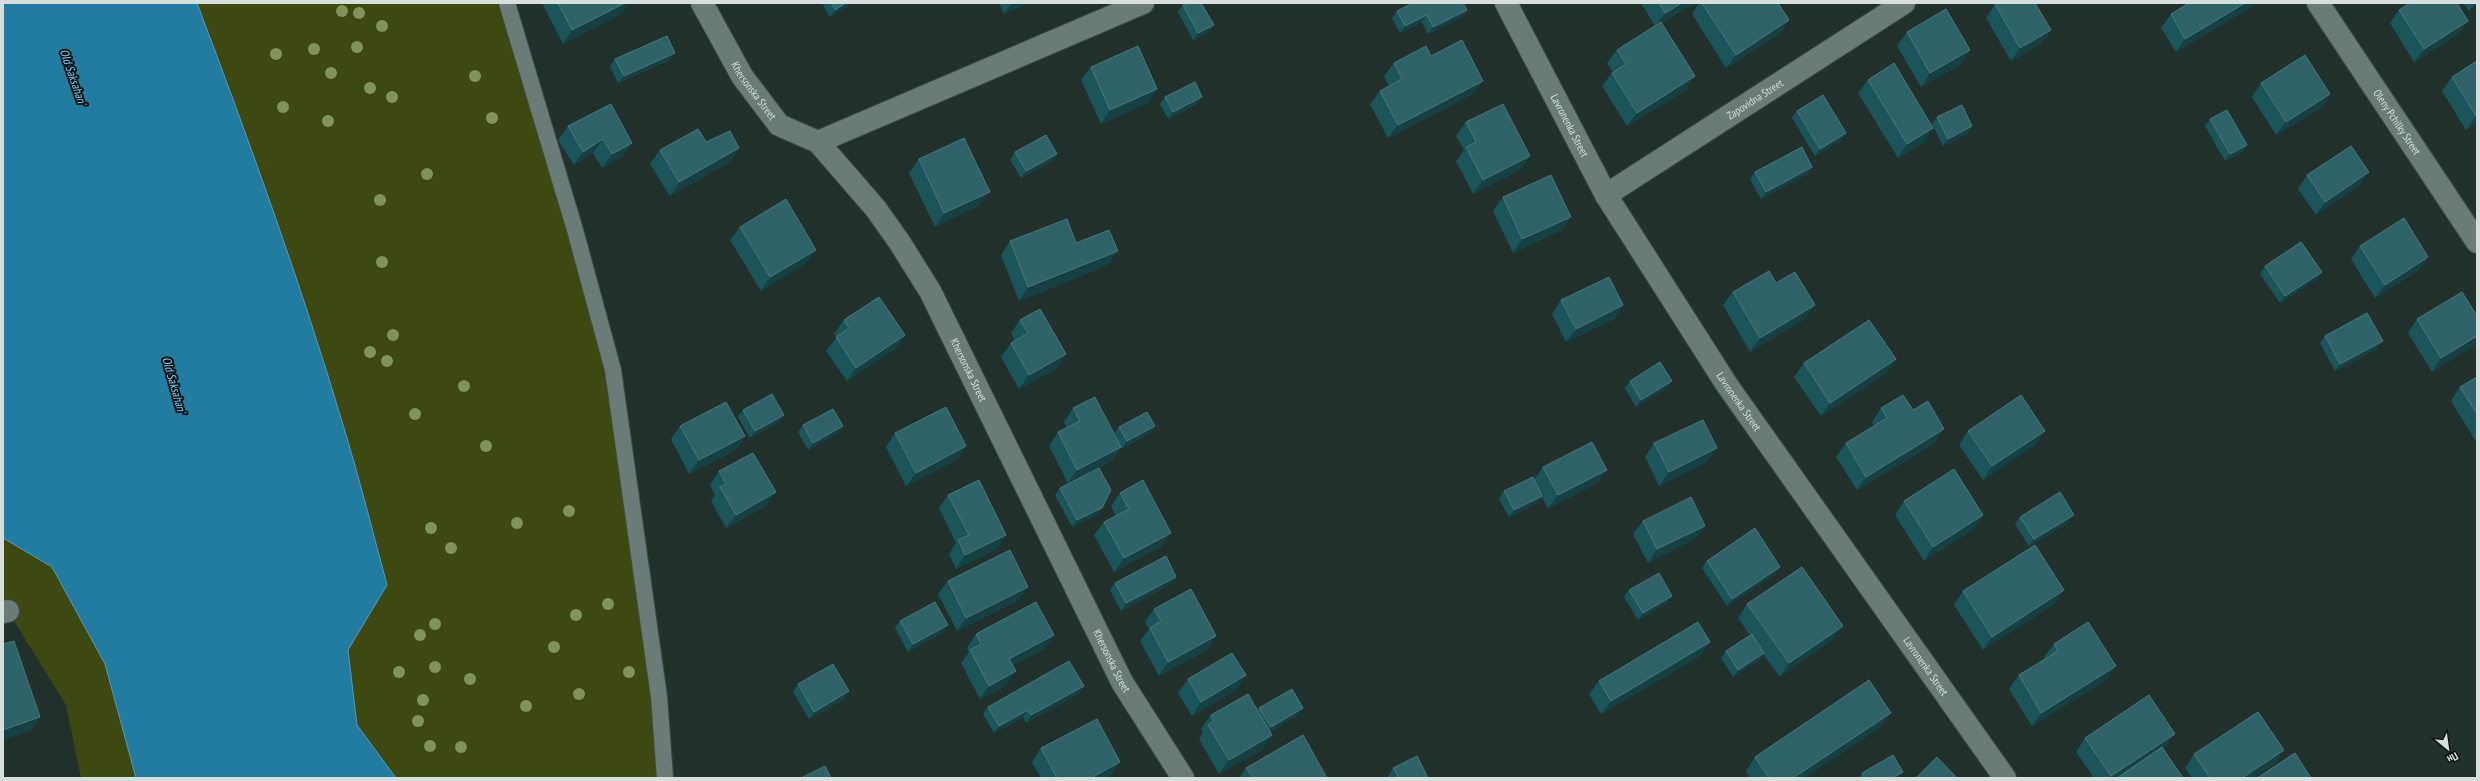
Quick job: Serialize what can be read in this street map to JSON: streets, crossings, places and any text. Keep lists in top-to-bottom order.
{
  "streets": {
    "street": [
      "Khersonska Street",
      "Zapovidna Street",
      "Oleny Pchilky Street",
      "Lavronenka Street"
    ]
  },
  "crossings": [
    ["Zapovidna Street", "Lavronenka Street"]
  ],
  "water": ["Old Saksahan'"],
  "north": "bottom right"
}
